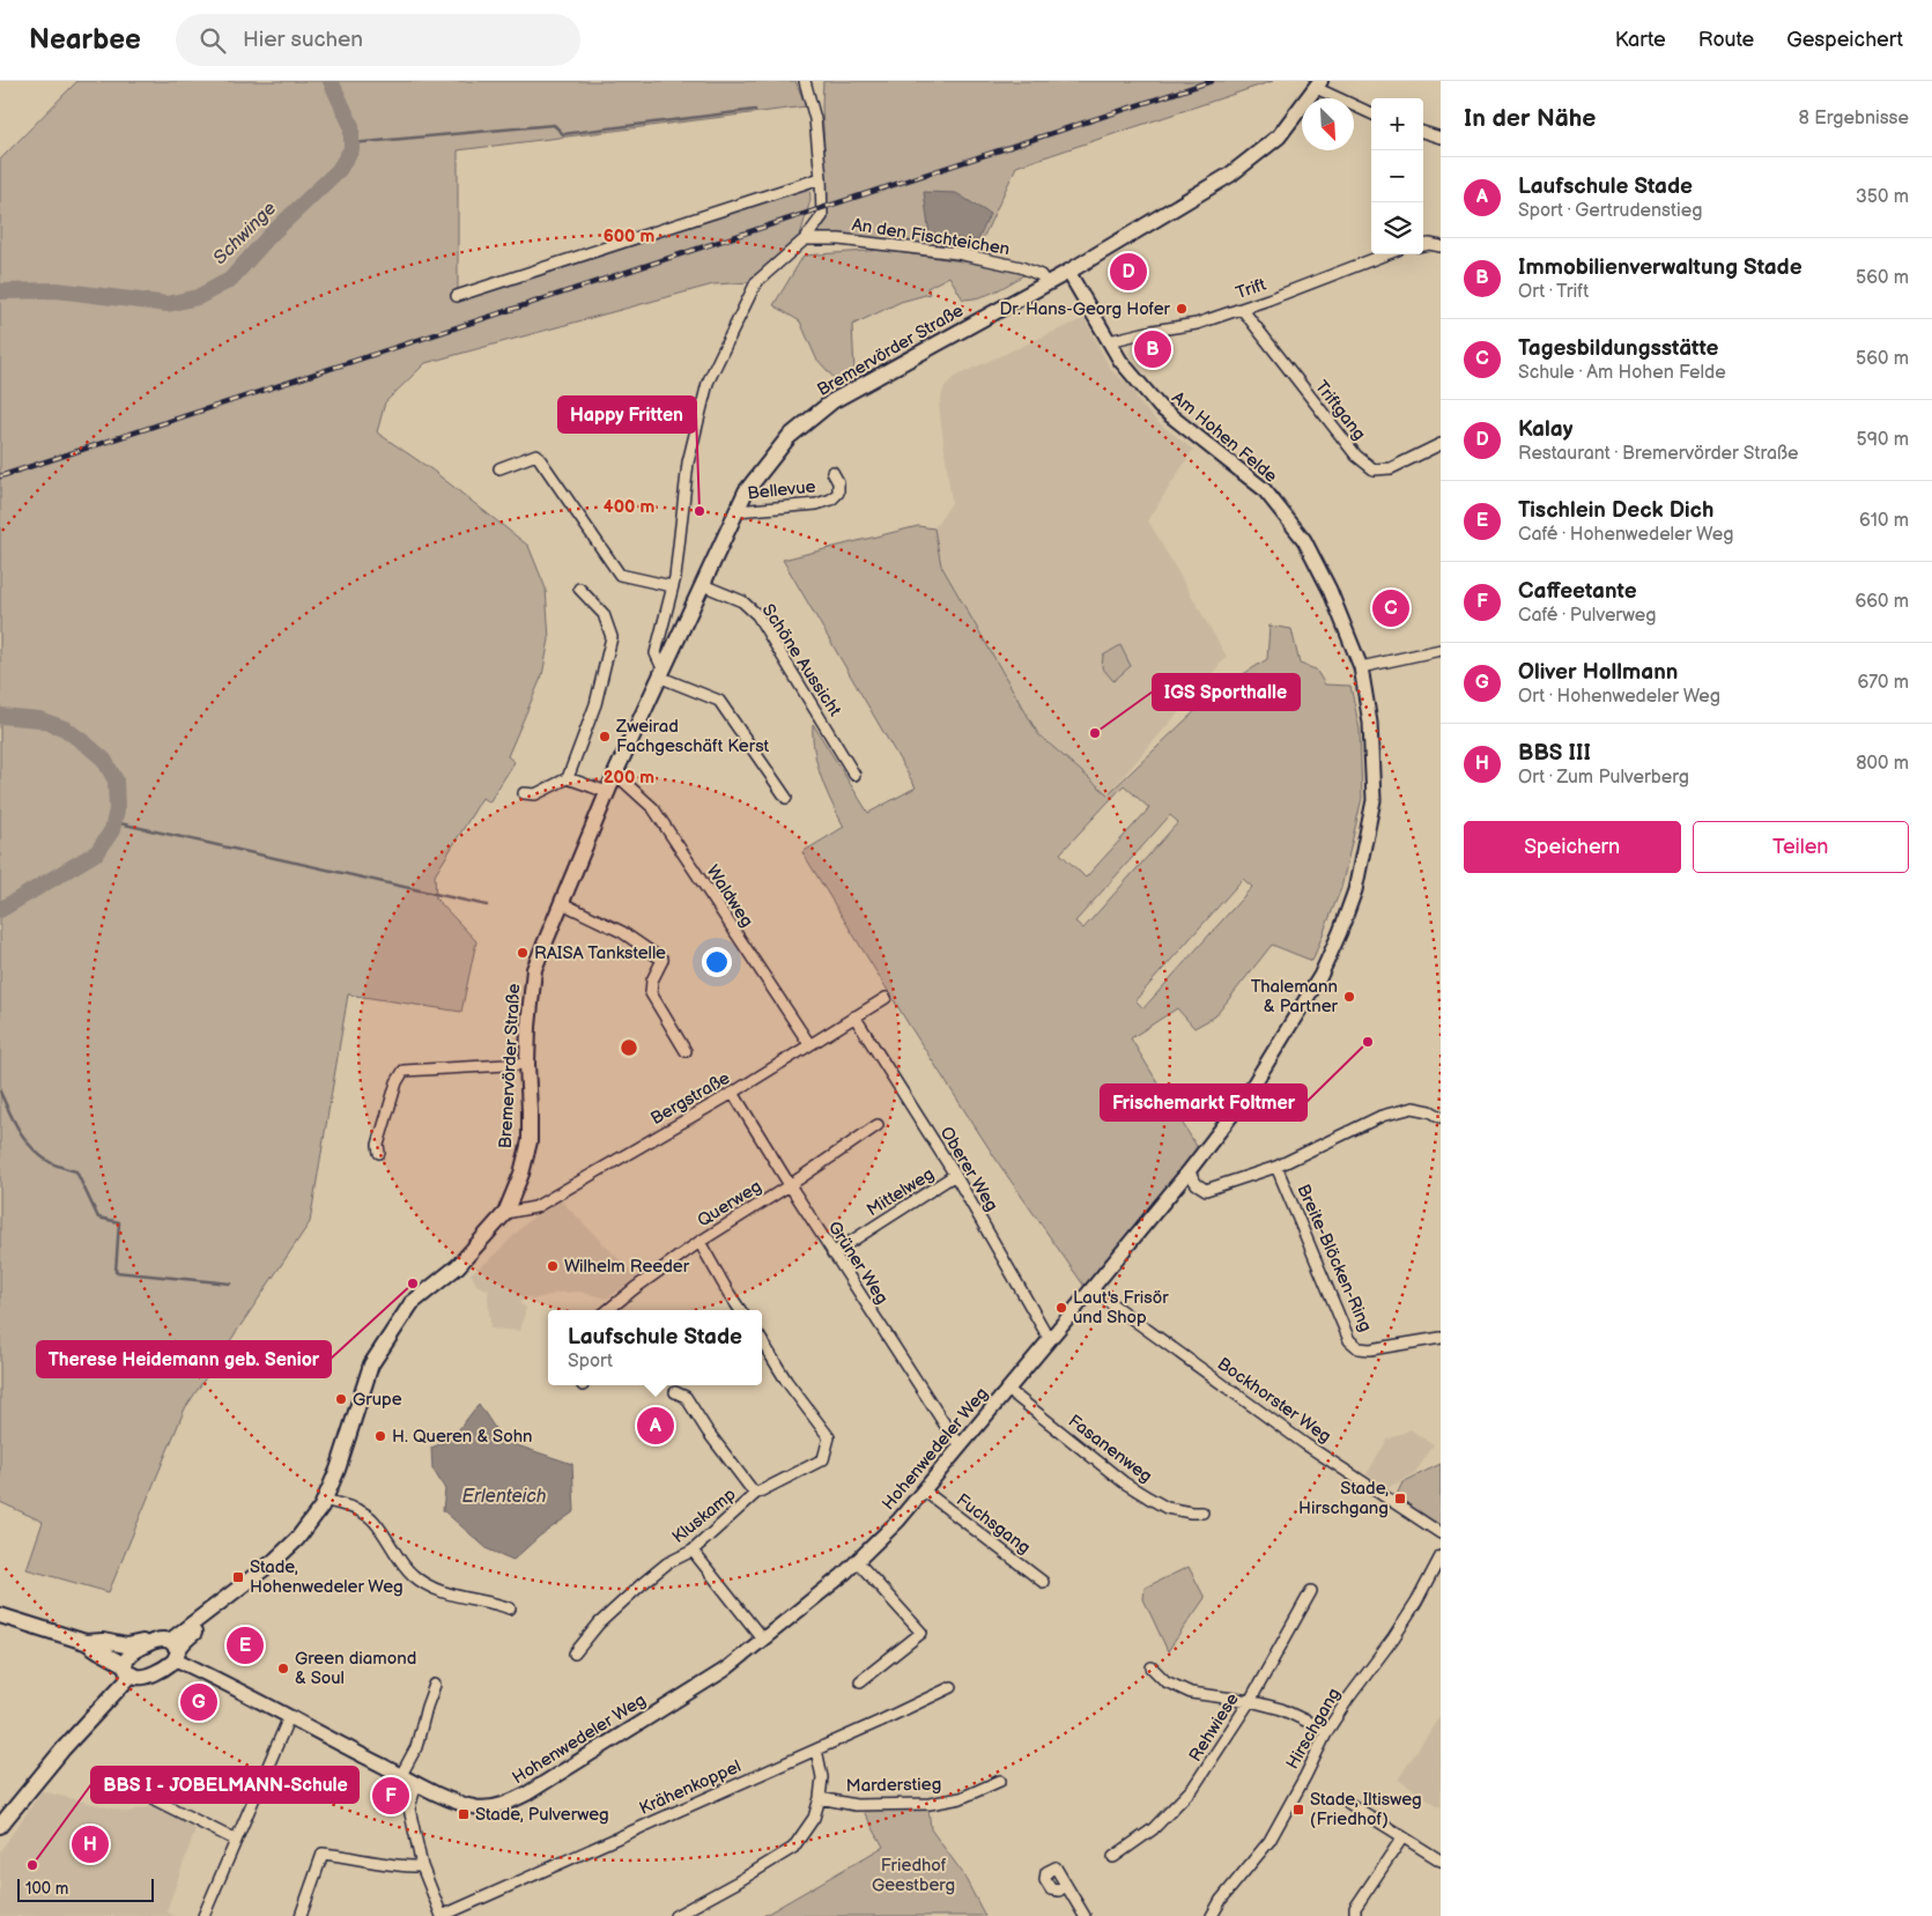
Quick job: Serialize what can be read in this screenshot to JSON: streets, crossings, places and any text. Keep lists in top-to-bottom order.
{
  "streets": {
    "main road": ["Bremervörder Straße"],
    "street": [
      "An den Fischteichen",
      "Trift",
      "Triftgang",
      "Am Hohen Felde",
      "Bellevue",
      "Schöne Aussicht",
      "Waldweg",
      "Bergstraße",
      "Oberer Weg",
      "Mittelweg",
      "Querweg",
      "Breite-Blöcken-Ring",
      "Grüner Weg",
      "Bockhorster Weg",
      "Hohenwedeler Weg",
      "Fasanenweg",
      "Kluskamp",
      "Fuchsgang",
      "Rehwiese",
      "Hirschgang",
      "Marderstieg",
      "Krähenkoppel"
    ]
  },
  "crossings": [
    ["An den Fischteichen", "Bremervörder Straße"],
    ["Trift", "Triftgang"],
    ["Trift", "Am Hohen Felde"],
    ["Bremervörder Straße", "Am Hohen Felde"],
    ["Bremervörder Straße", "Bellevue"],
    ["Bremervörder Straße", "Schöne Aussicht"],
    ["Bremervörder Straße", "Waldweg"],
    ["Bremervörder Straße", "Bergstraße"],
    ["Bremervörder Straße", "Hohenwedeler Weg"],
    ["Am Hohen Felde", "Hohenwedeler Weg"],
    ["Waldweg", "Bergstraße"],
    ["Bergstraße", "Oberer Weg"],
    ["Bergstraße", "Grüner Weg"],
    ["Oberer Weg", "Mittelweg"],
    ["Oberer Weg", "Hohenwedeler Weg"],
    ["Mittelweg", "Grüner Weg"],
    ["Querweg", "Grüner Weg"],
    ["Grüner Weg", "Hohenwedeler Weg"],
    ["Bockhorster Weg", "Hohenwedeler Weg"],
    ["Hohenwedeler Weg", "Fasanenweg"],
    ["Hohenwedeler Weg", "Fuchsgang"]
  ],
  "water": ["Schwinge", "Erlenteich"],
  "parks": ["Friedhof Geestberg"],
  "places": {
    "other": [
      "Dr. Hans-Georg Hofer",
      "Happy Fritten",
      "IGS Sporthalle",
      "Zweirad Fachgeschäft Kerst",
      "RAISA Tankstelle",
      "Thalemann & Partner",
      "Frischemarkt Foltmer",
      "Wilhelm Reeder",
      "Therese Heidemann geb. Senior",
      "Laut's Frisör und Shop",
      "Grupe",
      "H. Queren & Sohn",
      "Green diamond & Soul",
      "BBS I - JOBELMANN-Schule"
    ],
    "transit": [
      "Stade, Hirschgang",
      "Stade, Hohenwedeler Weg",
      "Stade, Iltisweg (Friedhof)",
      "Stade, Pulverweg"
    ]
  },
  "scale_bar": "100 m",
  "north": "bottom right",
  "page": {
    "header": "Nearbee",
    "search": "Hier suchen",
    "nav": ["Karte", "Route", "Gespeichert"],
    "heading": ["In der Nähe", "8 Ergebnisse"],
    "map_buttons": ["+", "−"],
    "list": [
      {
        "mark": "A",
        "name": "Laufschule Stade",
        "note": "Sport · Gertrudenstieg",
        "value": "350 m"
      },
      {
        "mark": "B",
        "name": "Immobilienverwaltung Stade",
        "note": "Ort · Trift",
        "value": "560 m"
      },
      {
        "mark": "C",
        "name": "Tagesbildungsstätte",
        "note": "Schule · Am Hohen Felde",
        "value": "560 m"
      },
      {
        "mark": "D",
        "name": "Kalay",
        "note": "Restaurant · Bremervörder Straße",
        "value": "590 m"
      },
      {
        "mark": "E",
        "name": "Tischlein Deck Dich",
        "note": "Café · Hohenwedeler Weg",
        "value": "610 m"
      },
      {
        "mark": "F",
        "name": "Caffeetante",
        "note": "Café · Pulverweg",
        "value": "660 m"
      },
      {
        "mark": "G",
        "name": "Oliver Hollmann",
        "note": "Ort · Hohenwedeler Weg",
        "value": "670 m"
      },
      {
        "mark": "H",
        "name": "BBS III",
        "note": "Ort · Zum Pulverberg",
        "value": "800 m"
      }
    ],
    "pins": [
      "D",
      "B",
      "C",
      "A",
      "E",
      "G",
      "F",
      "H"
    ],
    "buttons": ["Speichern", "Teilen"],
    "popup": ["Laufschule Stade", "Sport"],
    "scale": "100 m"
  },
  "rings": ["600 m", "400 m", "200 m"]
}
